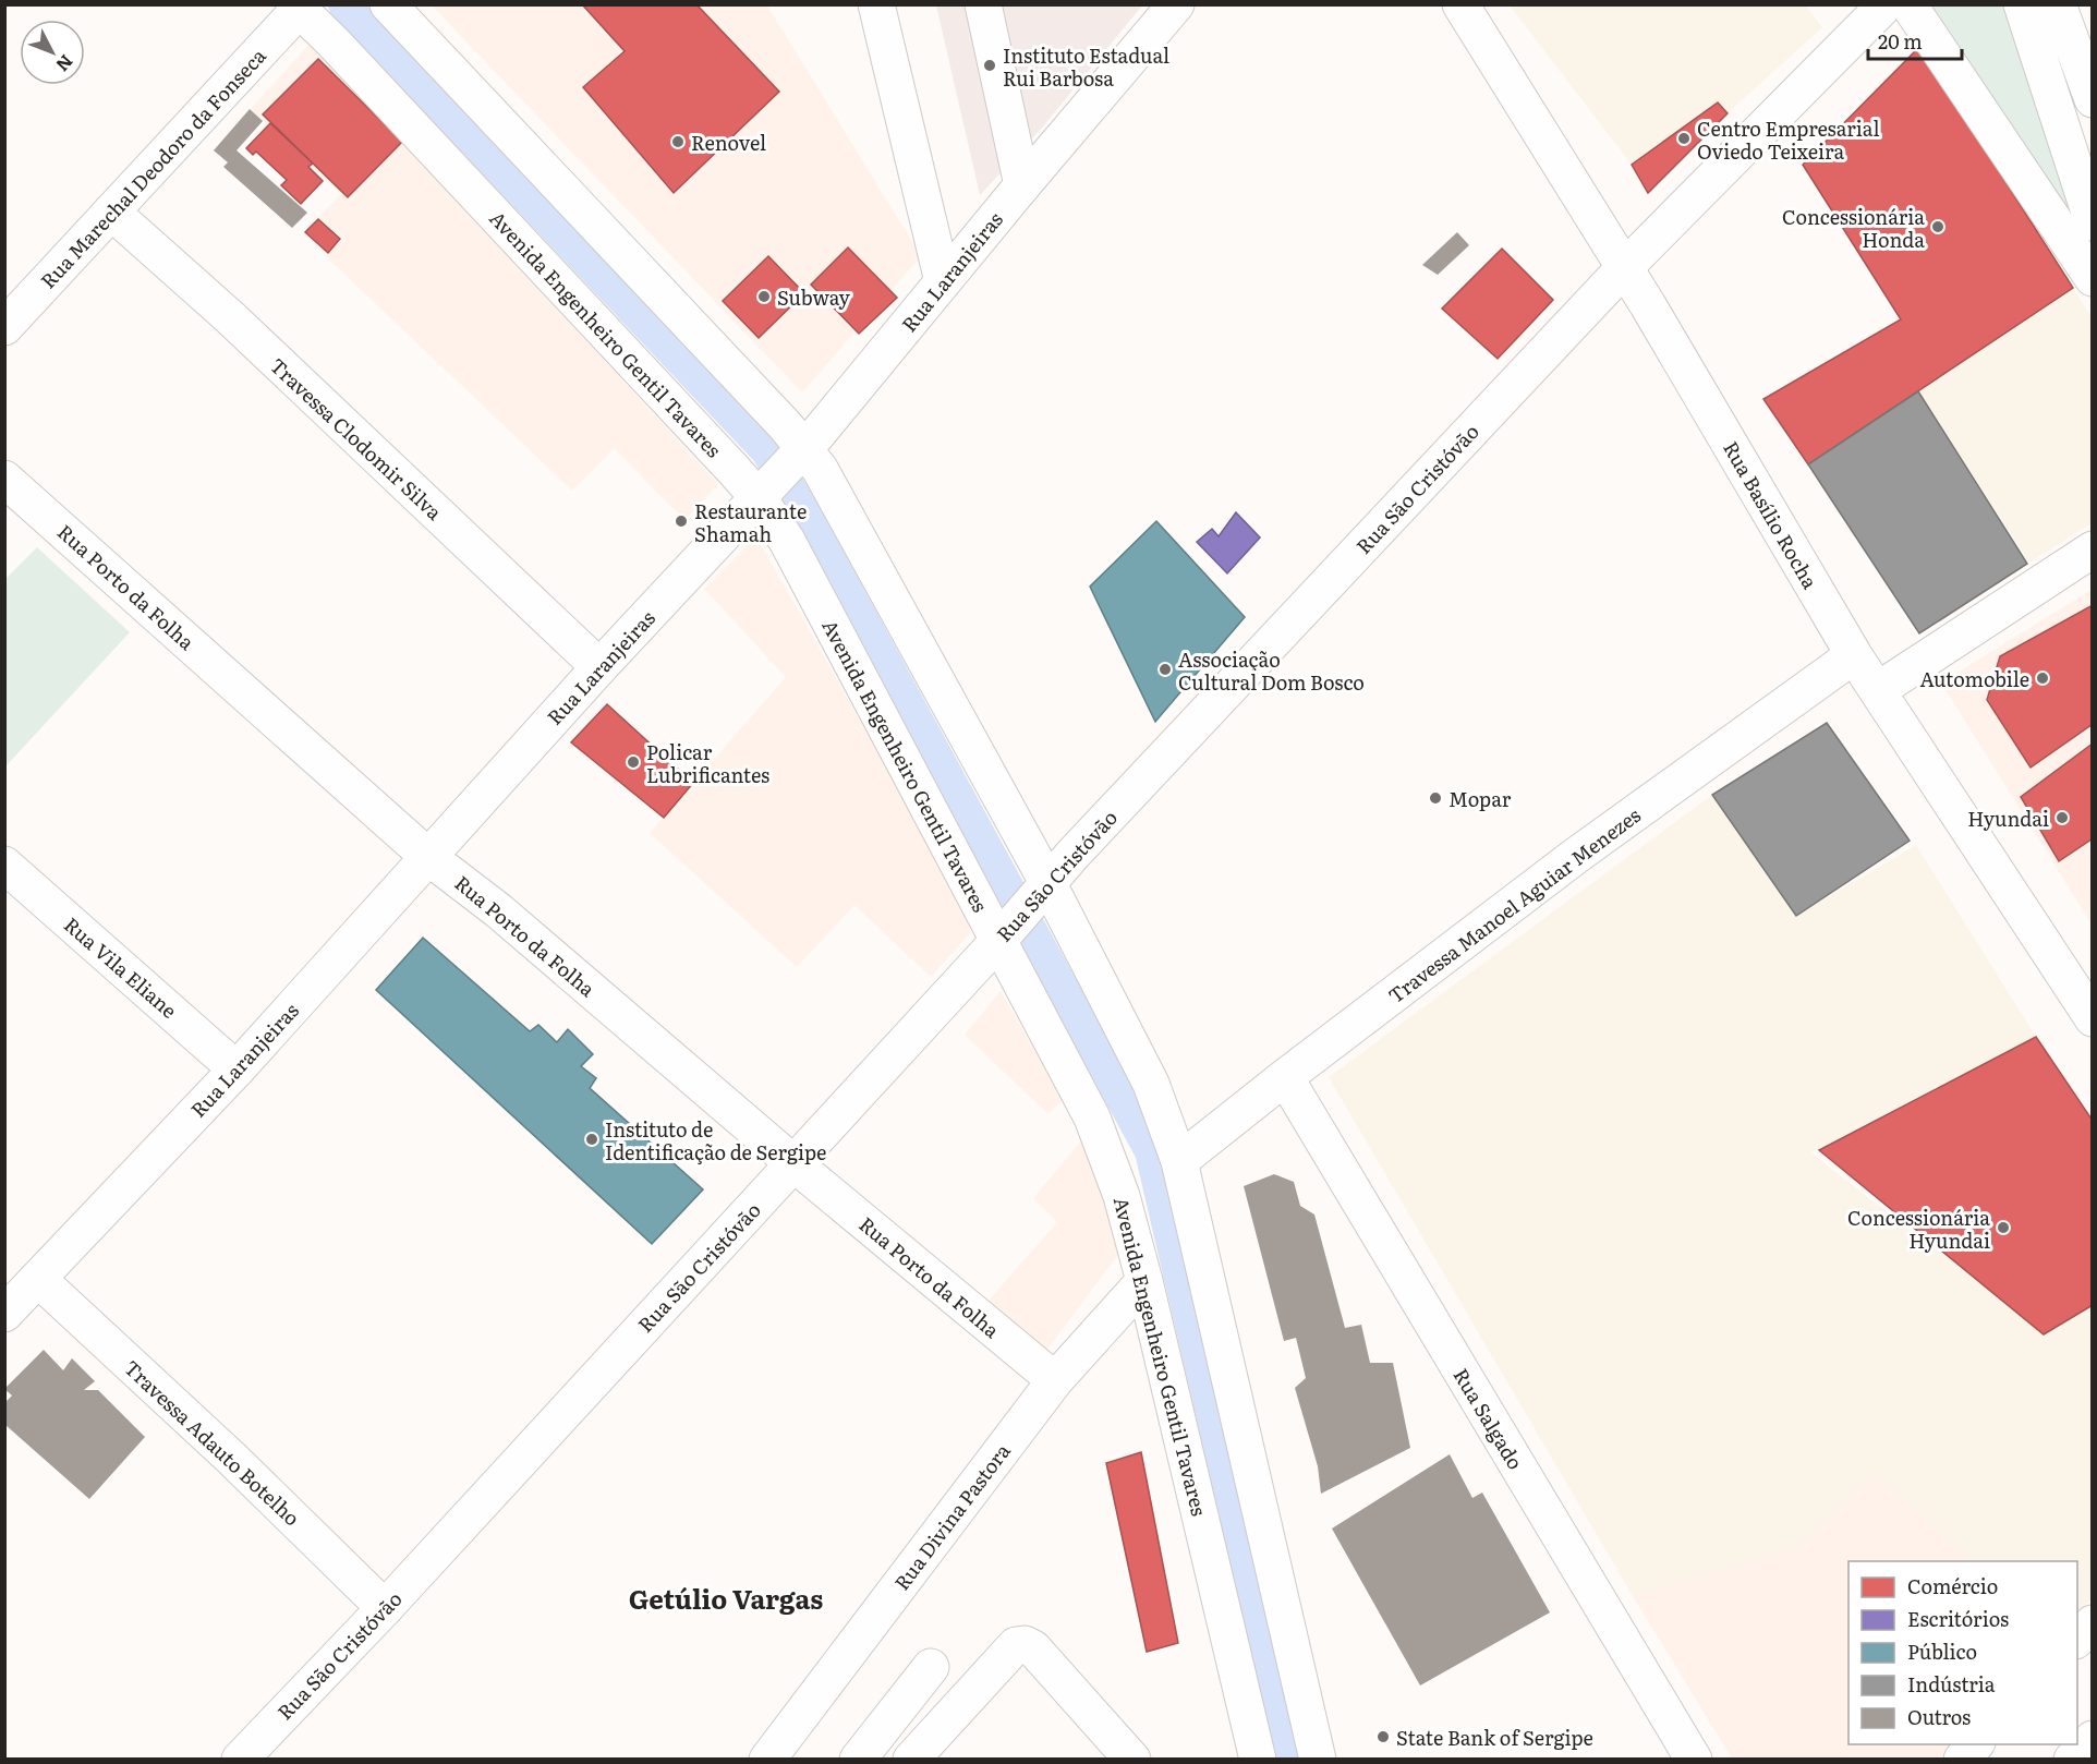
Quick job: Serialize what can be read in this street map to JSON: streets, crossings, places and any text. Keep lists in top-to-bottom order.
{
  "streets": {
    "main road": [
      "Rua Marechal Deodoro da Fonseca",
      "Rua Laranjeiras",
      "Avenida Engenheiro Gentil Tavares",
      "Travessa Clodomir Silva",
      "Rua São Cristóvão",
      "Rua Basílio Rocha",
      "Rua Porto da Folha",
      "Travessa Manoel Aguiar Menezes",
      "Rua Vila Eliane",
      "Rua Salgado",
      "Travessa Adauto Botelho",
      "Rua Divina Pastora"
    ]
  },
  "crossings": [
    ["Rua Marechal Deodoro da Fonseca", "Avenida Engenheiro Gentil Tavares"],
    ["Rua Marechal Deodoro da Fonseca", "Travessa Clodomir Silva"],
    ["Rua Laranjeiras", "Avenida Engenheiro Gentil Tavares"],
    ["Rua Laranjeiras", "Travessa Clodomir Silva"],
    ["Rua Laranjeiras", "Rua Porto da Folha"],
    ["Rua Laranjeiras", "Rua Vila Eliane"],
    ["Rua Laranjeiras", "Travessa Adauto Botelho"],
    ["Avenida Engenheiro Gentil Tavares", "Rua São Cristóvão"],
    ["Avenida Engenheiro Gentil Tavares", "Rua Divina Pastora"],
    ["Rua São Cristóvão", "Rua Basílio Rocha"],
    ["Rua São Cristóvão", "Rua Porto da Folha"],
    ["Rua São Cristóvão", "Travessa Adauto Botelho"],
    ["Rua Basílio Rocha", "Travessa Manoel Aguiar Menezes"],
    ["Rua Porto da Folha", "Rua Divina Pastora"],
    ["Travessa Manoel Aguiar Menezes", "Rua Salgado"]
  ],
  "districts": ["Getúlio Vargas"],
  "places": [
    "Instituto Estadual Rui Barbosa",
    "Centro Empresarial Oviedo Teixeira",
    "Renovel",
    "Concessionária Honda",
    "Subway",
    "Restaurante Shamah",
    "Associação Cultural Dom Bosco",
    "Automobile",
    "Policar Lubrificantes",
    "Mopar",
    "Hyundai",
    "Instituto de Identificação de Sergipe",
    "Concessionária Hyundai",
    "State Bank of Sergipe"
  ],
  "legend": [
    "Comércio",
    "Escritórios",
    "Público",
    "Indústria",
    "Outros"
  ],
  "scale_bar": "20 m",
  "north": "bottom right"
}
